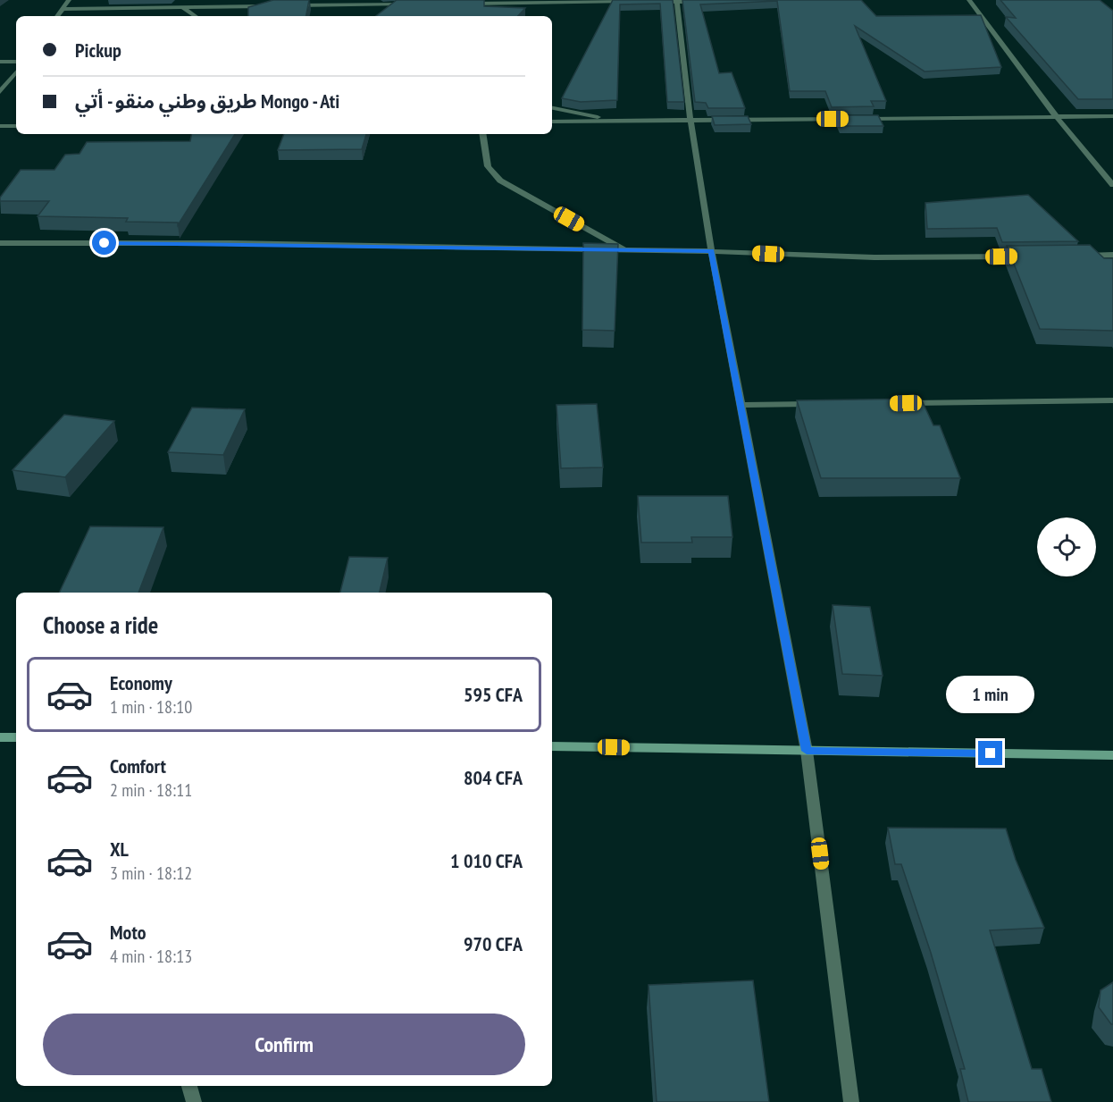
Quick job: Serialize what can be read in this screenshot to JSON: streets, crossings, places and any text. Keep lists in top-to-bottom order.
{
  "page": {
    "banner": ["Pickup", "طريق وطني منقو - أتي Mongo - Ati"],
    "heading": "Choose a ride",
    "list": [
      {
        "name": "Economy",
        "note": "1 min · 18:10",
        "value": "595 CFA"
      },
      {
        "name": "Comfort",
        "note": "2 min · 18:11",
        "value": "804 CFA"
      },
      {
        "name": "XL",
        "note": "3 min · 18:12",
        "value": "1 010 CFA"
      },
      {
        "name": "Moto",
        "note": "4 min · 18:13",
        "value": "970 CFA"
      }
    ],
    "bubble": "1 min",
    "buttons": "Confirm"
  }
}
